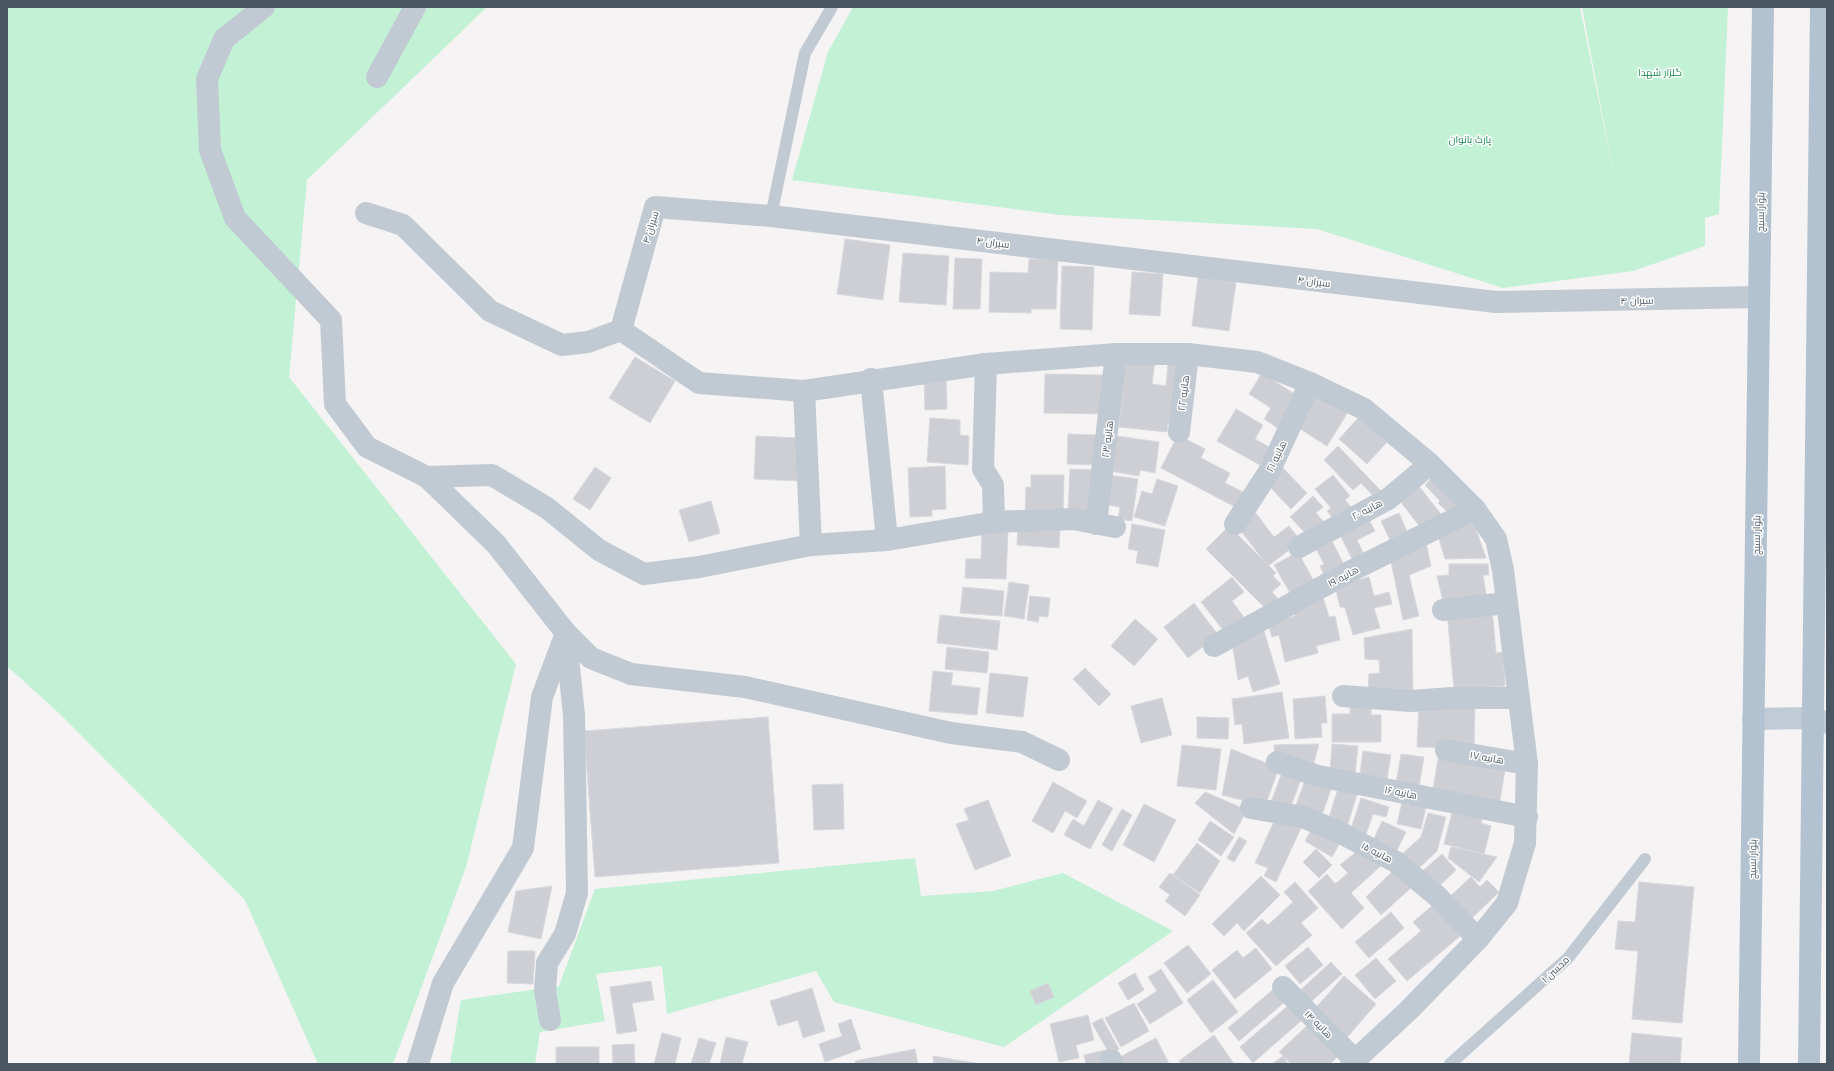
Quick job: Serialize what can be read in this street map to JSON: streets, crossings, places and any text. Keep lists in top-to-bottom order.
{
  "streets": {
    "main road": ["بلوار بسیج"],
    "street": [
      "سیران ۴",
      "هانیه ۲۲",
      "هانیه ۲۳",
      "هانیه ۲۱",
      "هانیه ۲۰",
      "هانیه ۱۹",
      "هانیه ۱۷",
      "هانیه ۱۶",
      "هانیه ۱۵",
      "هانیه ۱۴"
    ],
    "lane": ["محسن ۱"]
  },
  "crossings": [
    ["بلوار بسیج", "سیران ۴"]
  ],
  "parks": ["گلزار شهدا", "پارک بانوان"]
}
